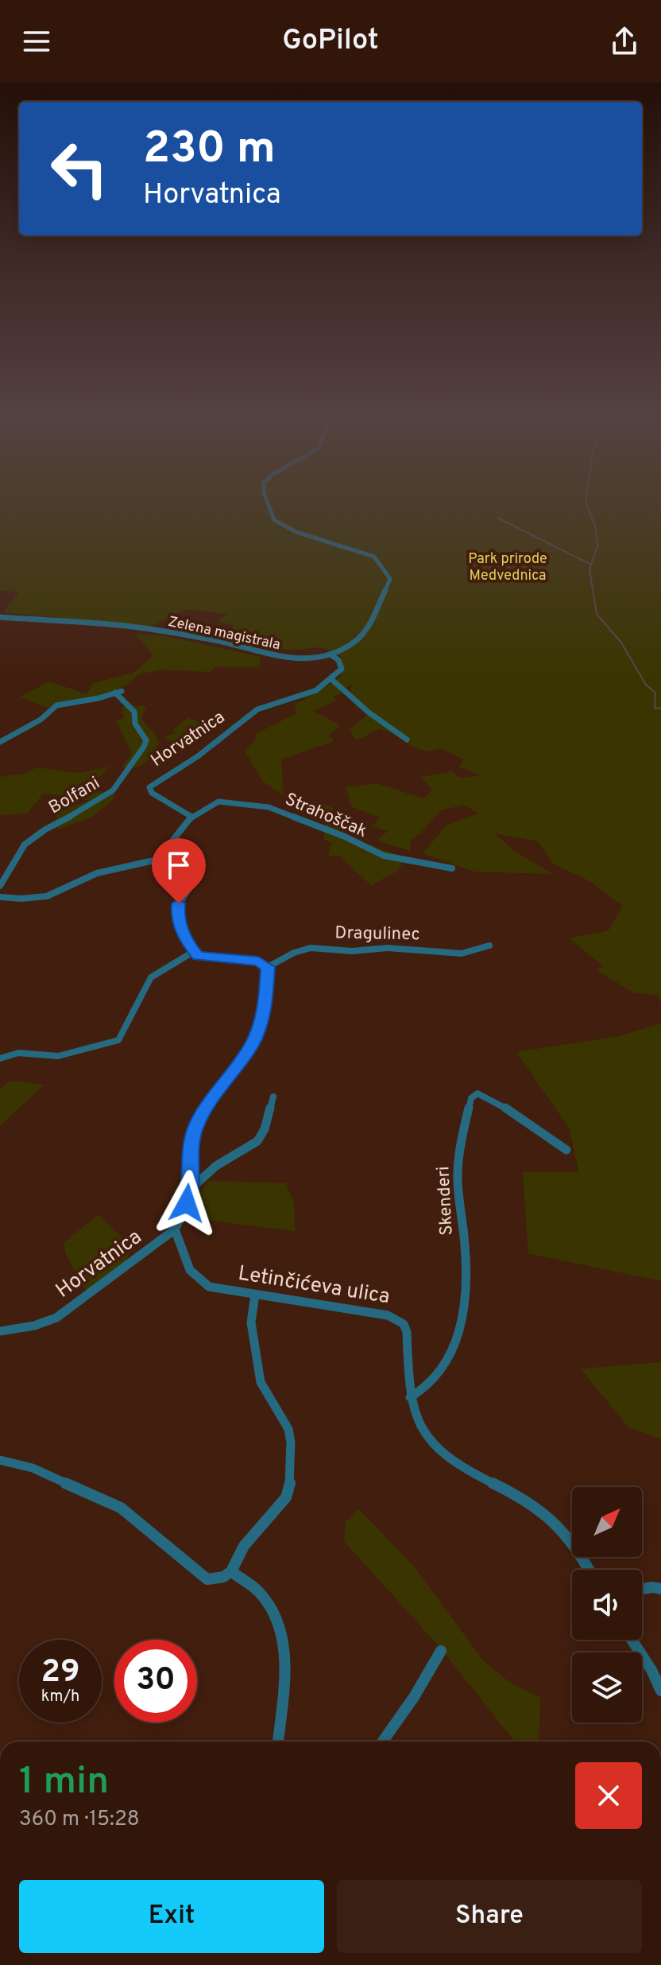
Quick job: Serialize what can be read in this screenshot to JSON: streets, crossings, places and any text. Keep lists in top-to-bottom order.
{
  "streets": {
    "street": [
      "Zelena magistrala",
      "Horvatnica",
      "Bolfani",
      "Strahoščak",
      "Dragulinec",
      "Skenderi",
      "Letinčićeva ulica"
    ]
  },
  "crossings": [
    ["Horvatnica", "Strahoščak"],
    ["Horvatnica", "Letinčićeva ulica"],
    ["Skenderi", "Letinčićeva ulica"]
  ],
  "parks": ["Park prirode Medvednica"],
  "north": "top right",
  "page": {
    "header": "GoPilot",
    "turn": ["230 m", "Horvatnica"],
    "speed": "29 km/h",
    "limit": "30",
    "heading": ["1 min", "360 m · 15:28"],
    "buttons": ["Exit", "Share"]
  }
}
